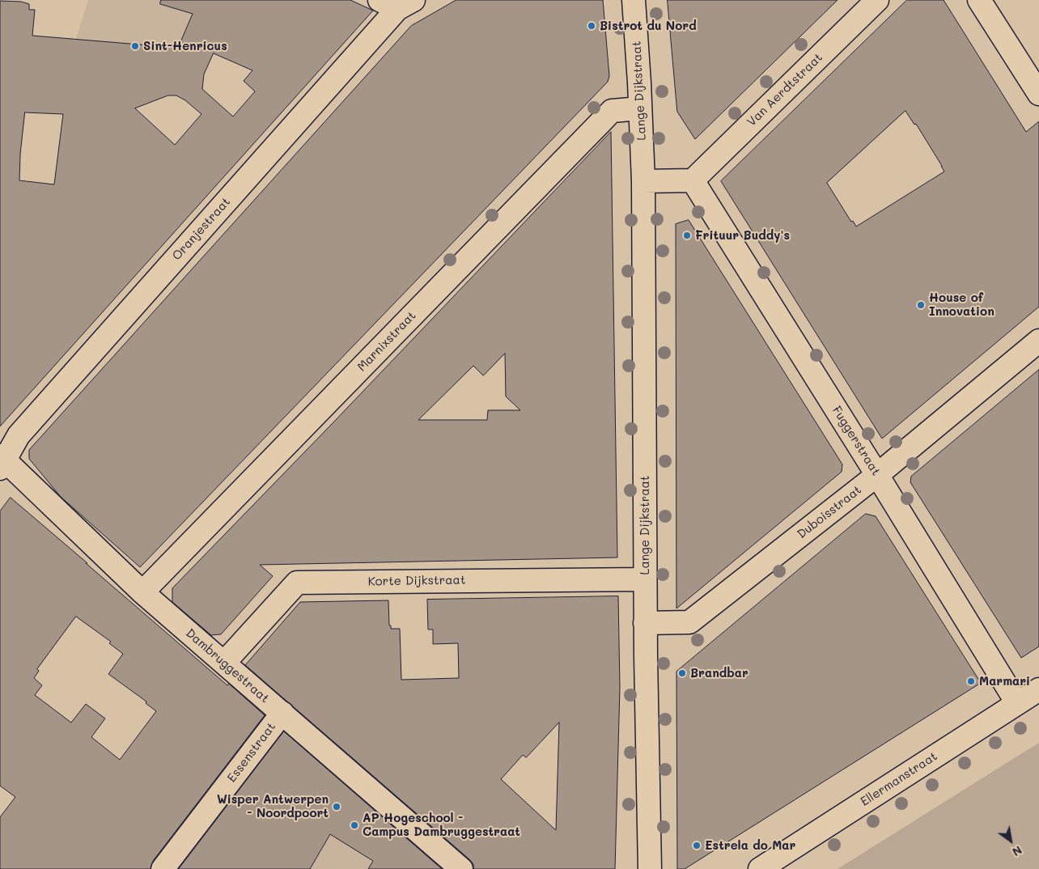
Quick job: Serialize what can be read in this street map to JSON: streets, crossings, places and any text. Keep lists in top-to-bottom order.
{
  "streets": {
    "street": [
      "Van Aerdtstraat",
      "Lange Dijkstraat",
      "Oranjestraat",
      "Marnixstraat",
      "Fuggerstraat",
      "Duboisstraat",
      "Korte Dijkstraat",
      "Dambruggestraat",
      "Essenstraat",
      "Ellermanstraat"
    ]
  },
  "crossings": [
    ["Van Aerdtstraat", "Fuggerstraat"],
    ["Lange Dijkstraat", "Marnixstraat"],
    ["Lange Dijkstraat", "Duboisstraat"],
    ["Lange Dijkstraat", "Korte Dijkstraat"],
    ["Oranjestraat", "Dambruggestraat"],
    ["Marnixstraat", "Dambruggestraat"],
    ["Fuggerstraat", "Duboisstraat"],
    ["Fuggerstraat", "Ellermanstraat"],
    ["Korte Dijkstraat", "Dambruggestraat"],
    ["Dambruggestraat", "Essenstraat"]
  ],
  "places": [
    "Bistrot du Nord",
    "Sint-Henricus",
    "Frituur Buddy's",
    "House of Innovation",
    "Brandbar",
    "Marmari",
    "Wisper Antwerpen - Noordpoort",
    "AP Hogeschool - Campus Dambruggestraat",
    "Estrela do Mar"
  ],
  "north": "bottom right"
}
